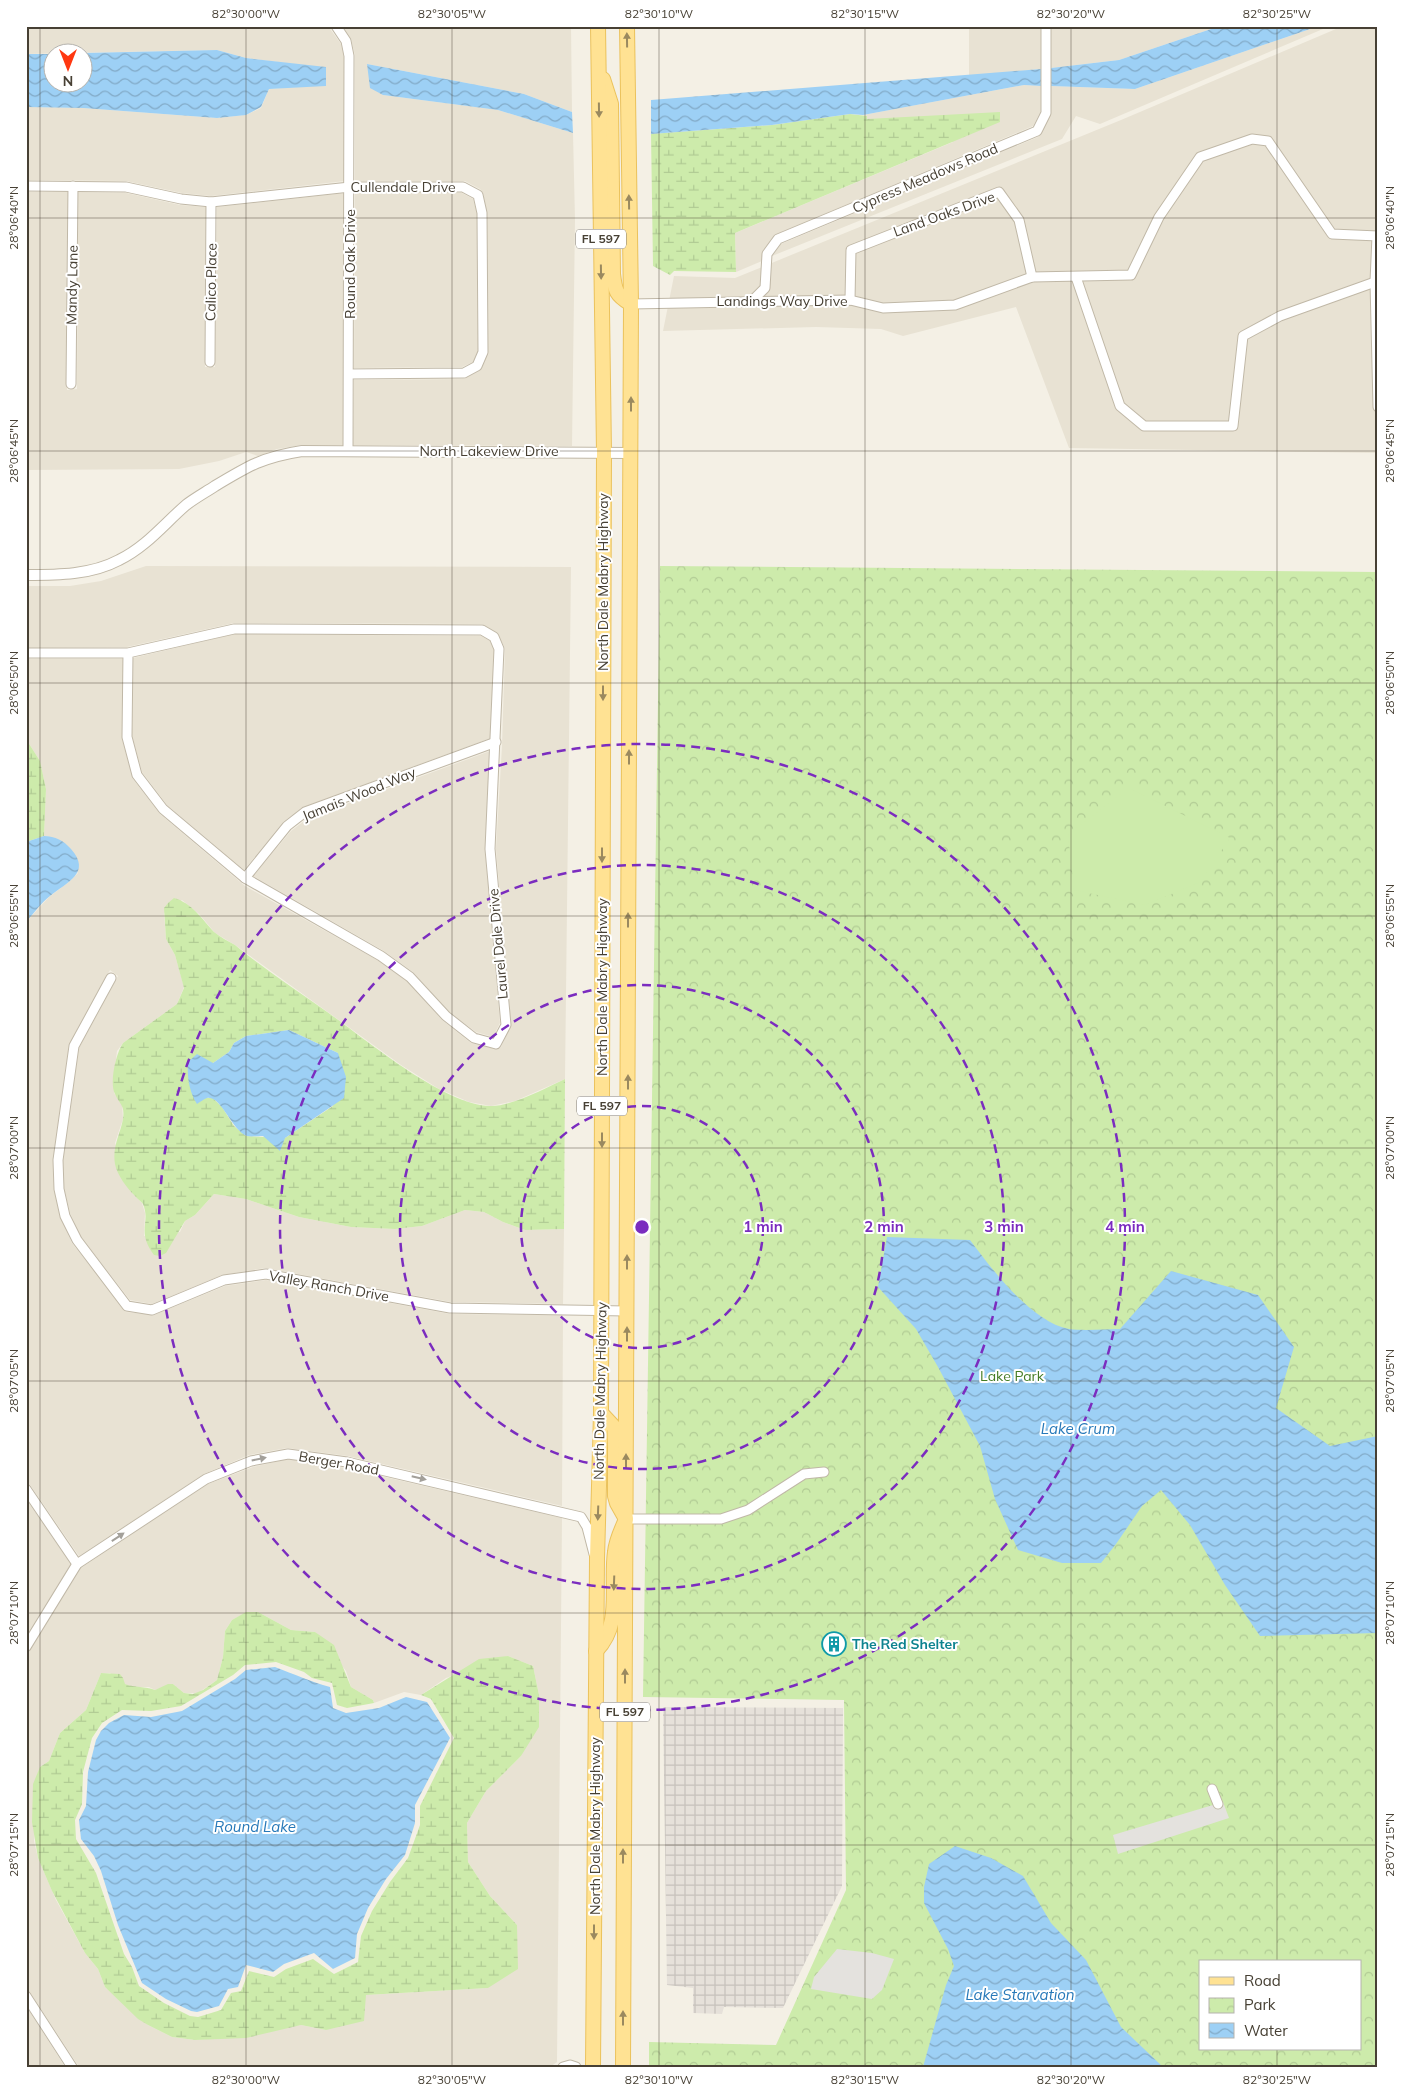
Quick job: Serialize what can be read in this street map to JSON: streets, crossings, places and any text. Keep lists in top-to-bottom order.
{
  "streets": {
    "main road": ["FL 597", "North Dale Mabry Highway"],
    "street": [
      "Cypress Meadows Road",
      "Cullendale Drive",
      "Land Oaks Drive",
      "Round Oak Drive",
      "Calico Place",
      "Mandy Lane",
      "Landings Way Drive",
      "North Lakeview Drive",
      "Jamais Wood Way",
      "Laurel Dale Drive",
      "Valley Ranch Drive",
      "Berger Road"
    ]
  },
  "crossings": [
    ["Cypress Meadows Road", "Landings Way Drive"],
    ["Cullendale Drive", "Round Oak Drive"],
    ["Cullendale Drive", "Calico Place"],
    ["Cullendale Drive", "Mandy Lane"],
    ["Land Oaks Drive", "Landings Way Drive"],
    ["Round Oak Drive", "North Lakeview Drive"],
    ["Landings Way Drive", "North Dale Mabry Highway"],
    ["North Lakeview Drive", "North Dale Mabry Highway"],
    ["North Dale Mabry Highway", "Valley Ranch Drive"],
    ["North Dale Mabry Highway", "Berger Road"],
    ["Jamais Wood Way", "Laurel Dale Drive"]
  ],
  "one_way": ["Berger Road"],
  "water": ["Lake Crum", "Round Lake", "Lake Starvation"],
  "parks": ["Lake Park"],
  "places": {
    "building": ["The Red Shelter"]
  },
  "legend": ["Road", "Park", "Water"],
  "north": "bottom",
  "coordinates": [
    "82°30'00\"W",
    "82°30'05\"W",
    "82°30'10\"W",
    "82°30'15\"W",
    "82°30'20\"W",
    "82°30'25\"W",
    "28°06'40\"N",
    "28°06'45\"N",
    "28°06'50\"N",
    "28°06'55\"N",
    "28°07'00\"N",
    "28°07'05\"N",
    "28°07'10\"N",
    "28°07'15\"N"
  ],
  "rings": [
    "1 min",
    "2 min",
    "3 min",
    "4 min"
  ]
}
